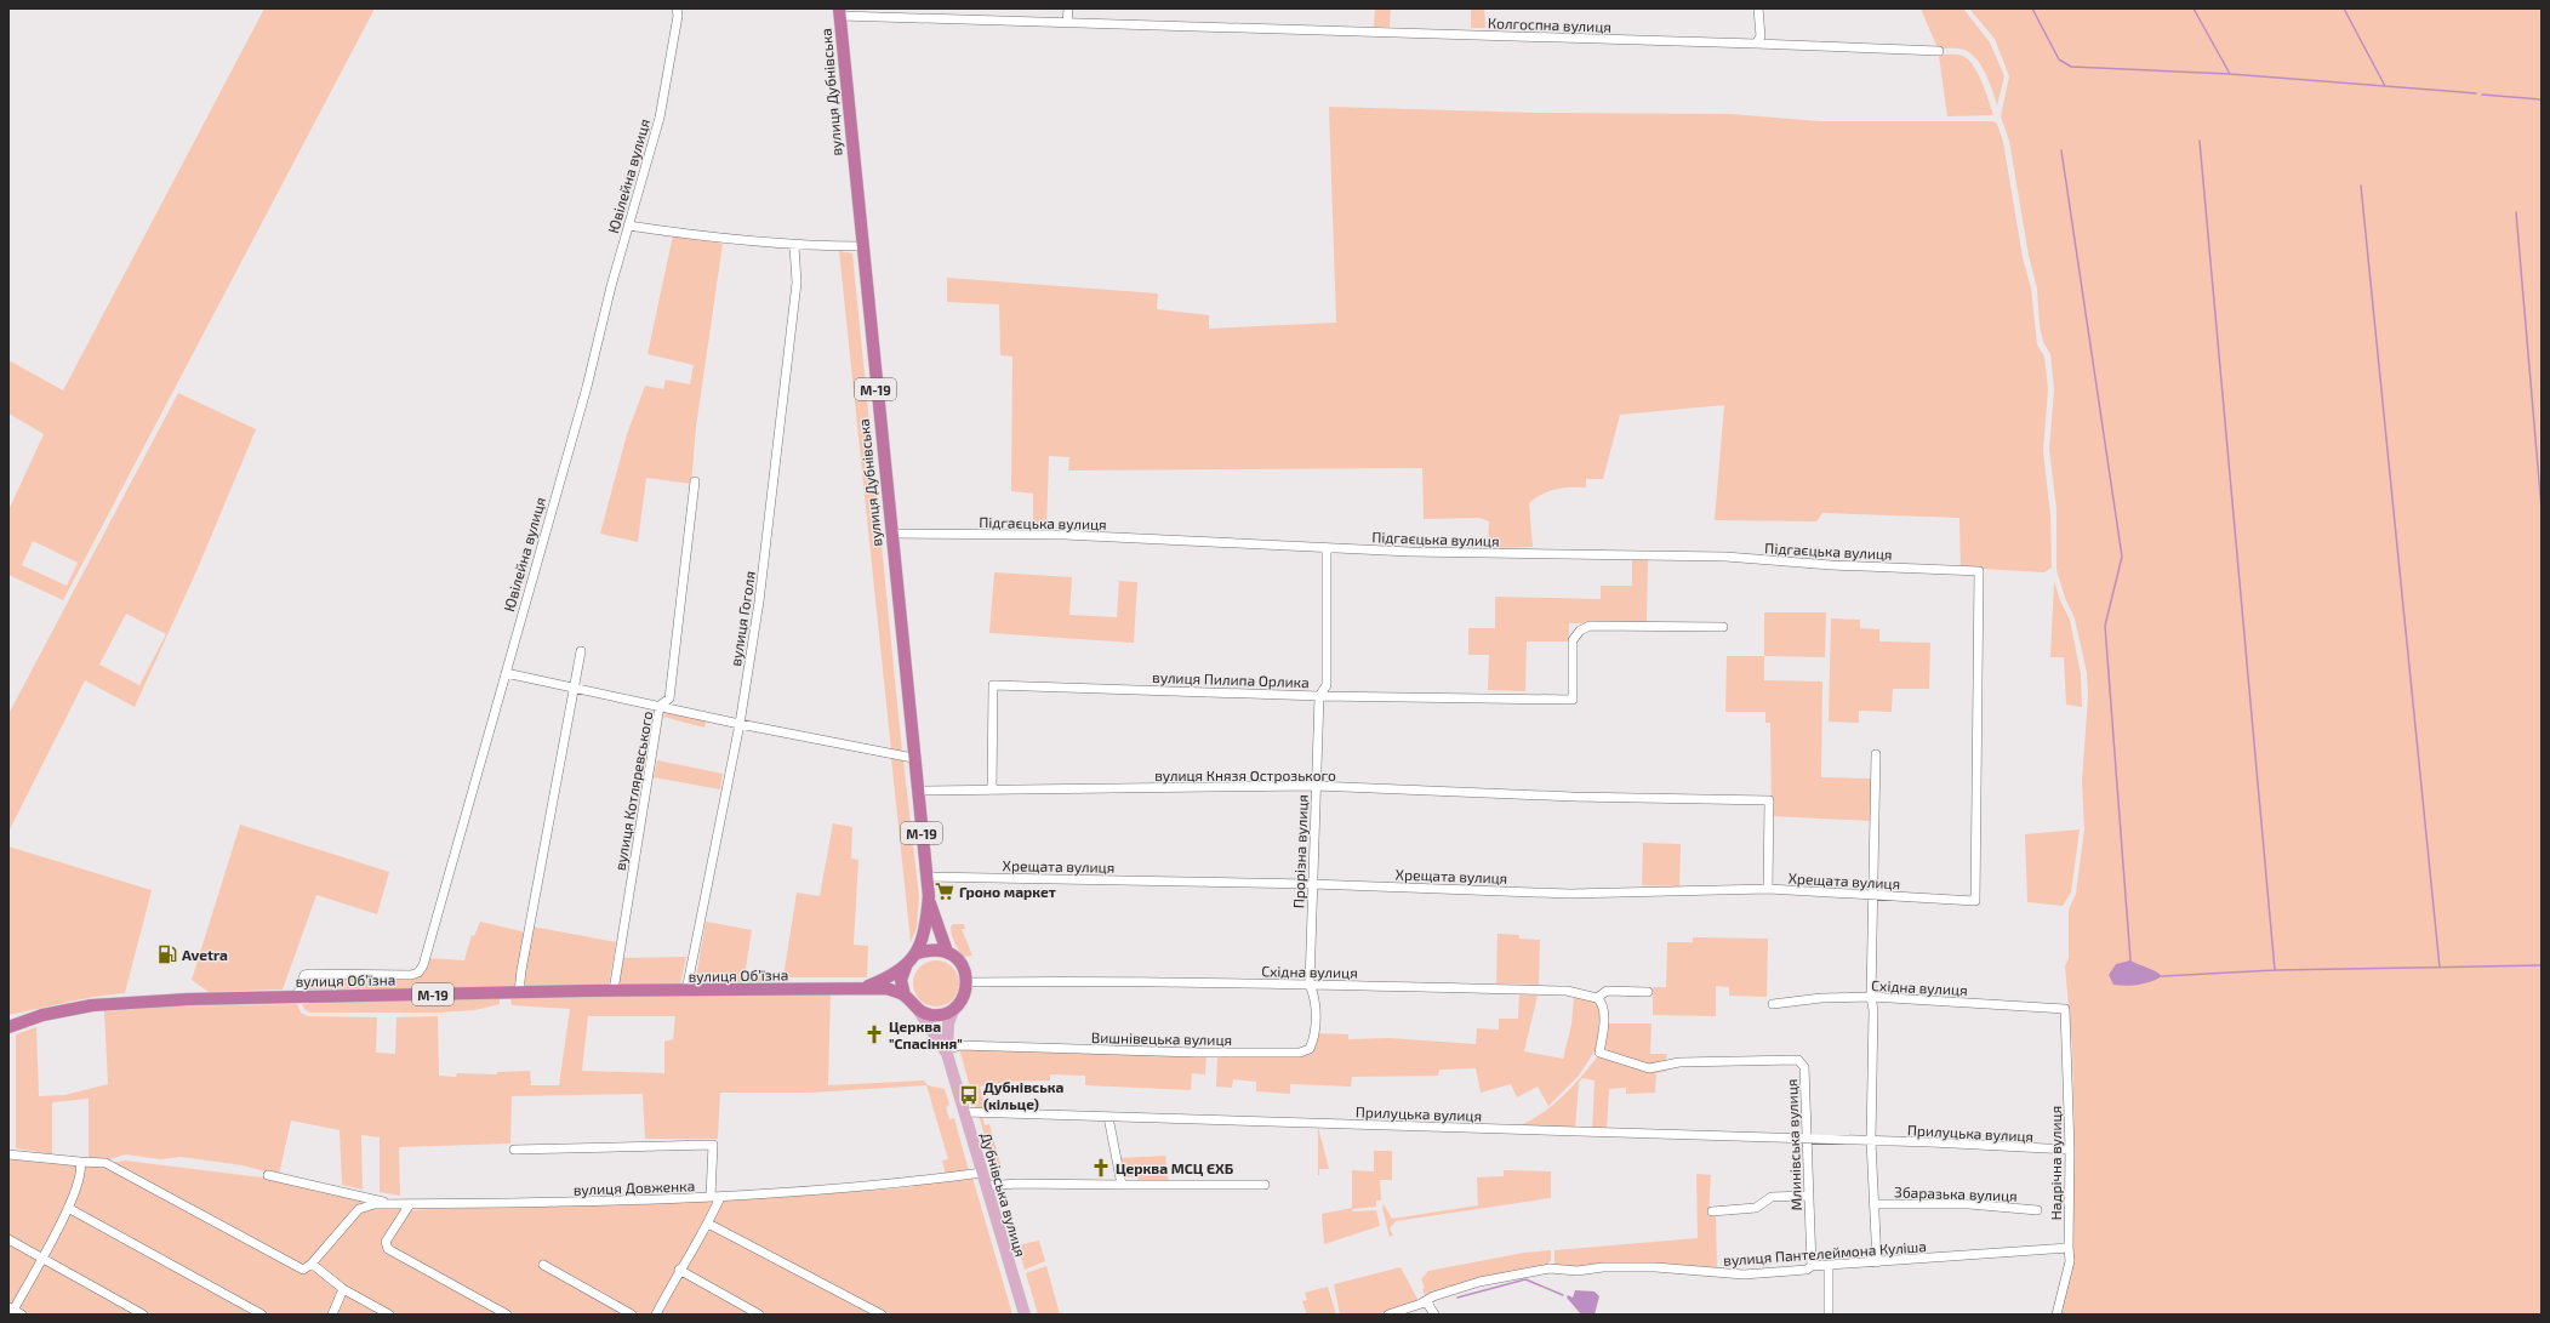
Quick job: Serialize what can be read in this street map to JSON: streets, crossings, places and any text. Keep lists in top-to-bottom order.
{
  "streets": {
    "highway": ["вулиця Дубнівська", "М-19", "вулиця Об’їзна"],
    "main road": ["Дубнівська вулиця"],
    "street": [
      "Колгоспна вулиця",
      "Ювілейна вулиця",
      "Підгаєцька вулиця",
      "вулиця Гоголя",
      "вулиця Пилипа Орлика",
      "вулиця Князя Острозького",
      "вулиця Котляревського",
      "Прорізна вулиця",
      "Хрещата вулиця",
      "Східна вулиця",
      "Вишнівецька вулиця",
      "Прилуцька вулиця",
      "Млинівська вулиця",
      "Надрічна вулиця",
      "вулиця Довженка",
      "Збаразька вулиця",
      "вулиця Пантелеймона Куліша"
    ]
  },
  "crossings": [
    ["Колгоспна вулиця", "вулиця Дубнівська"],
    ["вулиця Дубнівська", "М-19"],
    ["вулиця Дубнівська", "Підгаєцька вулиця"],
    ["вулиця Дубнівська", "вулиця Князя Острозького"],
    ["вулиця Дубнівська", "Хрещата вулиця"],
    ["Ювілейна вулиця", "вулиця Об’їзна"],
    ["М-19", "Східна вулиця"],
    ["М-19", "вулиця Об’їзна"],
    ["Підгаєцька вулиця", "Прорізна вулиця"],
    ["Підгаєцька вулиця", "Хрещата вулиця"],
    ["вулиця Гоголя", "вулиця Об’їзна"],
    ["вулиця Пилипа Орлика", "вулиця Князя Острозького"],
    ["вулиця Пилипа Орлика", "Прорізна вулиця"],
    ["вулиця Князя Острозького", "Прорізна вулиця"],
    ["вулиця Князя Острозького", "Хрещата вулиця"],
    ["вулиця Котляревського", "вулиця Об’їзна"],
    ["Прорізна вулиця", "Хрещата вулиця"],
    ["Прорізна вулиця", "Східна вулиця"],
    ["Прорізна вулиця", "Вишнівецька вулиця"],
    ["Східна вулиця", "Вишнівецька вулиця"],
    ["Східна вулиця", "Млинівська вулиця"],
    ["Східна вулиця", "Надрічна вулиця"],
    ["Вишнівецька вулиця", "Дубнівська вулиця"],
    ["Прилуцька вулиця", "Млинівська вулиця"],
    ["Прилуцька вулиця", "Надрічна вулиця"],
    ["Прилуцька вулиця", "Дубнівська вулиця"],
    ["Млинівська вулиця", "вулиця Пантелеймона Куліша"],
    ["Надрічна вулиця", "вулиця Пантелеймона Куліша"],
    ["вулиця Довженка", "Дубнівська вулиця"]
  ],
  "places": {
    "supermarket": ["Гроно маркет"],
    "fuel station": ["Avetra"],
    "church": ["Церква \"Спасіння\"", "Церква МСЦ ЄХБ"],
    "bus stop": ["Дубнівська (кільце)"]
  }
}
